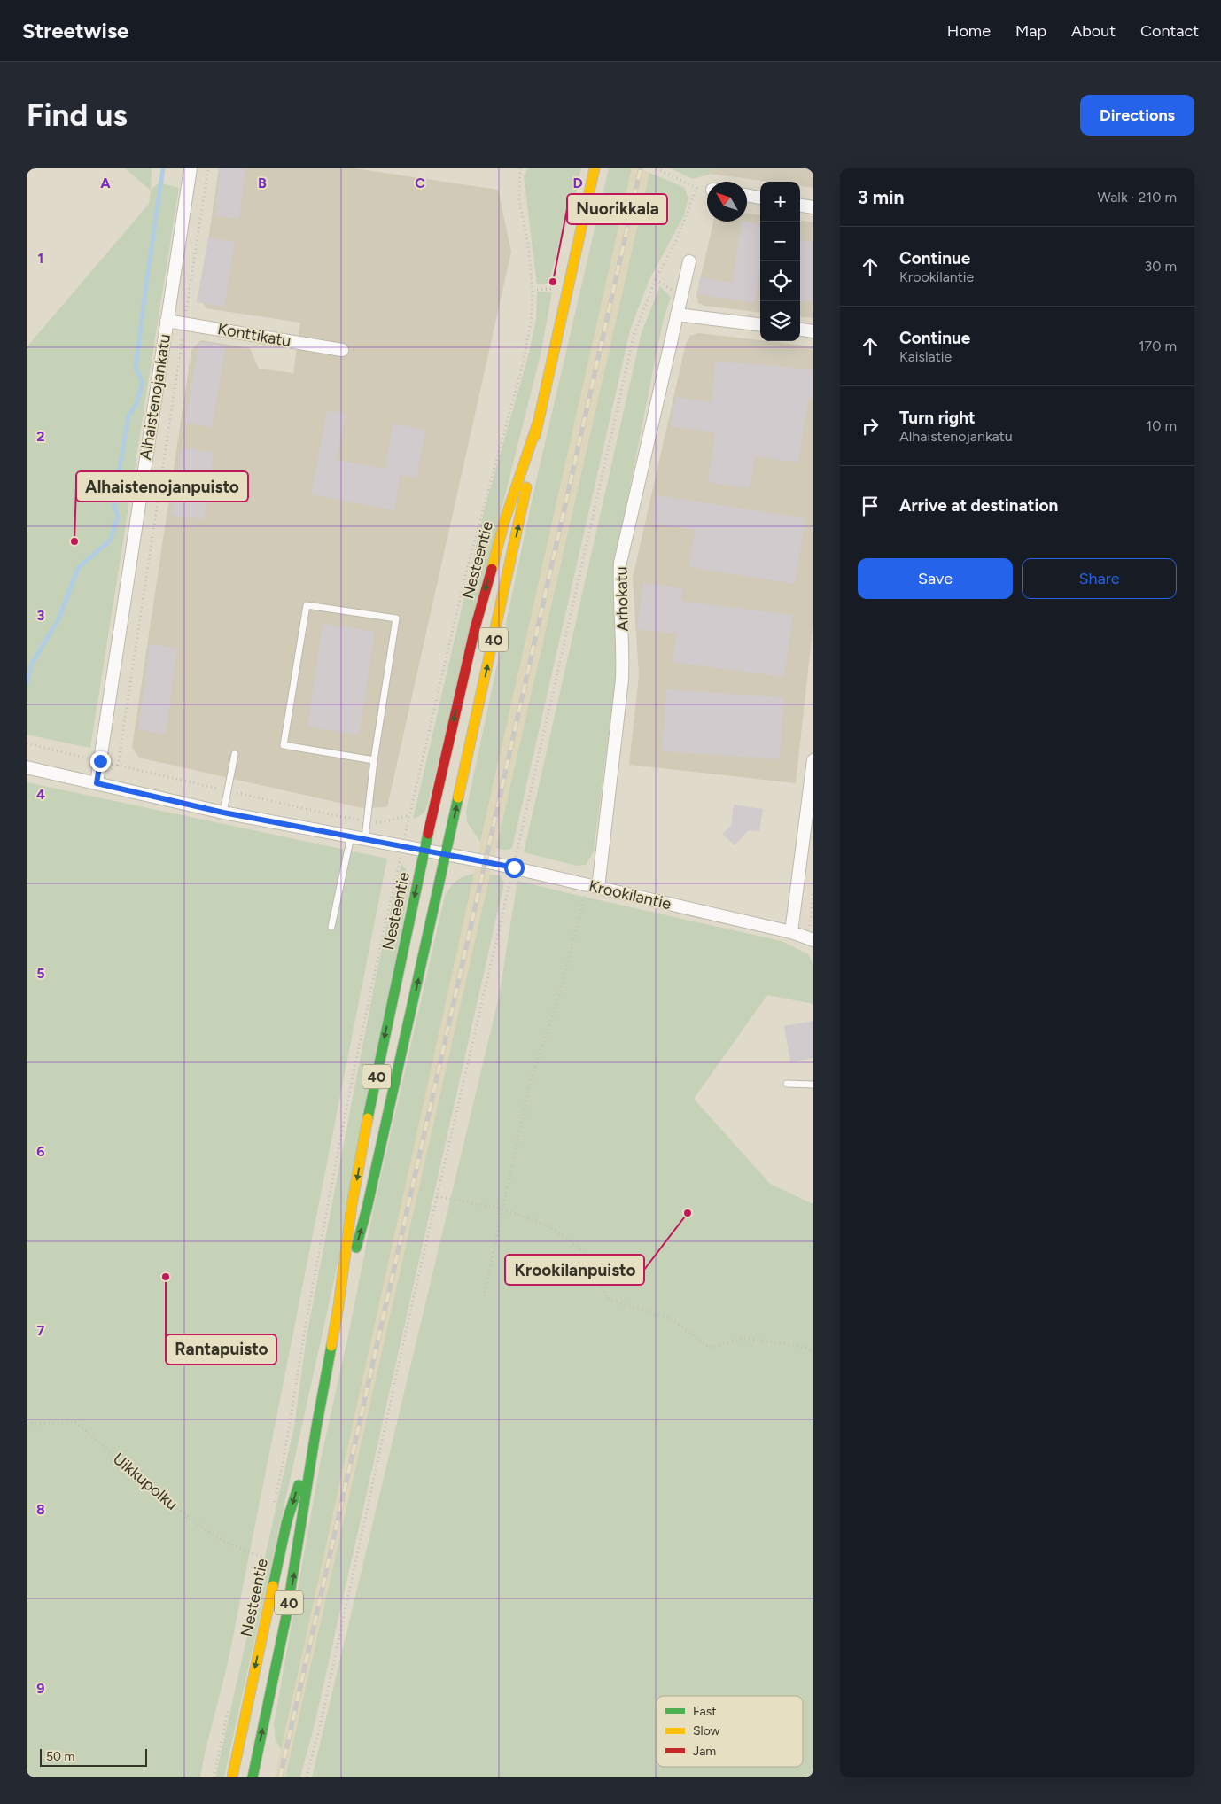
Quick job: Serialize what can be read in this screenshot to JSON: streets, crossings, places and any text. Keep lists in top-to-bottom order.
{
  "streets": {
    "main road": ["Nesteentie", "40"],
    "street": [
      "Konttikatu",
      "Alhaistenojankatu",
      "Arhokatu",
      "Krookilantie"
    ],
    "path": ["Uikkupolku"]
  },
  "crossings": [
    ["Konttikatu", "Alhaistenojankatu"],
    ["Alhaistenojankatu", "Krookilantie"],
    ["Nesteentie", "Krookilantie"],
    ["Arhokatu", "Krookilantie"]
  ],
  "places": [
    "Nuorikkala",
    "Alhaistenojanpuisto",
    "Krookilanpuisto",
    "Rantapuisto"
  ],
  "legend": ["Fast", "Slow", "Jam"],
  "scale_bar": "50 m",
  "north": "top left",
  "page": {
    "header": "Streetwise",
    "nav": [
      "Home",
      "Map",
      "About",
      "Contact"
    ],
    "buttons": [
      "Directions",
      ["Save", "Share"]
    ],
    "title": "Find us",
    "heading": ["3 min", "Walk · 210 m"],
    "map_buttons": ["+", "−"],
    "list": [
      ["Continue", "Krookilantie", "30 m"],
      ["Continue", "Kaislatie", "170 m"],
      ["Turn right", "Alhaistenojankatu", "10 m"],
      "Arrive at destination"
    ],
    "scale": "50 m"
  },
  "grid": {
    "columns": [
      "A",
      "B",
      "C",
      "D"
    ],
    "rows": [
      "1",
      "2",
      "3",
      "4",
      "5",
      "6",
      "7",
      "8",
      "9"
    ]
  }
}
